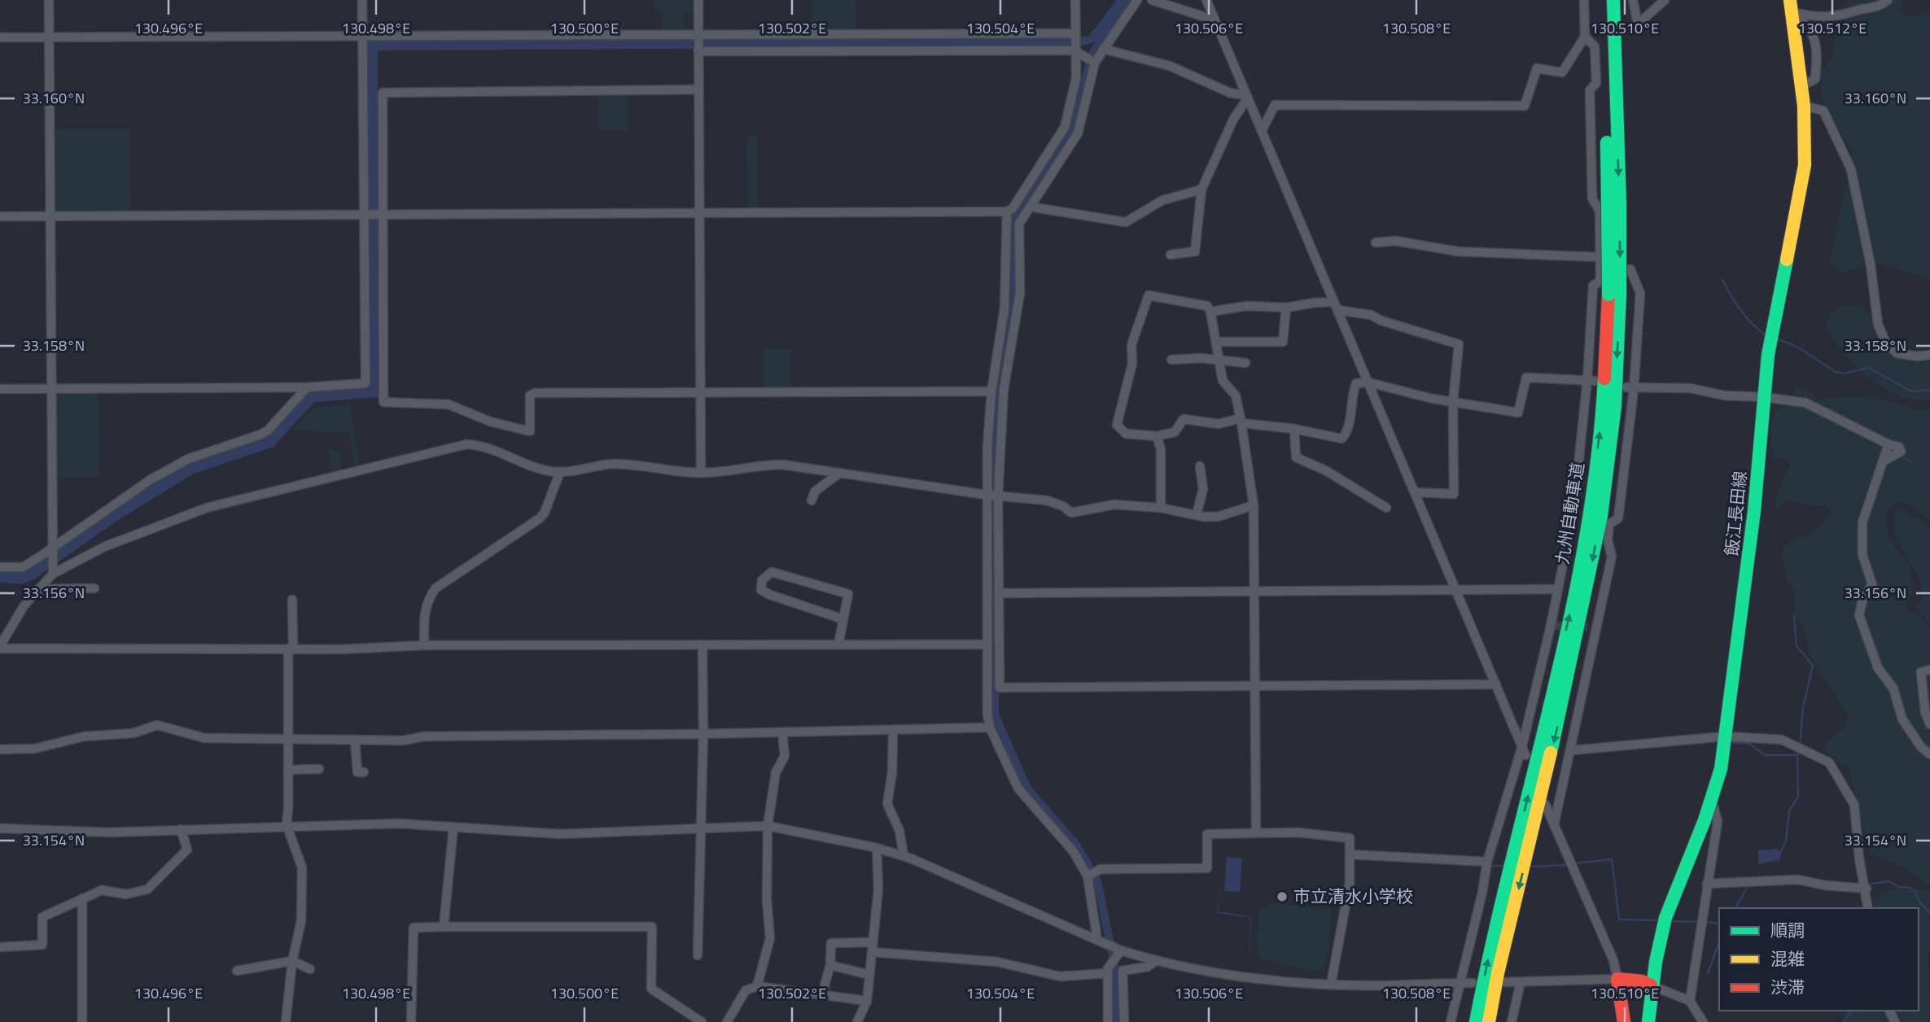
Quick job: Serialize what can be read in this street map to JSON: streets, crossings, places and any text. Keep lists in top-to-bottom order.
{
  "streets": {
    "main road": ["九州自動車道", "飯江長田線"]
  },
  "places": ["市立清水小学校"],
  "legend": ["順調", "混雑", "渋滞"],
  "coordinates": [
    "130.496°E",
    "130.498°E",
    "130.500°E",
    "130.502°E",
    "130.504°E",
    "130.506°E",
    "130.508°E",
    "130.510°E",
    "130.512°E",
    "33.160°N",
    "33.158°N",
    "33.156°N",
    "33.154°N"
  ]
}
